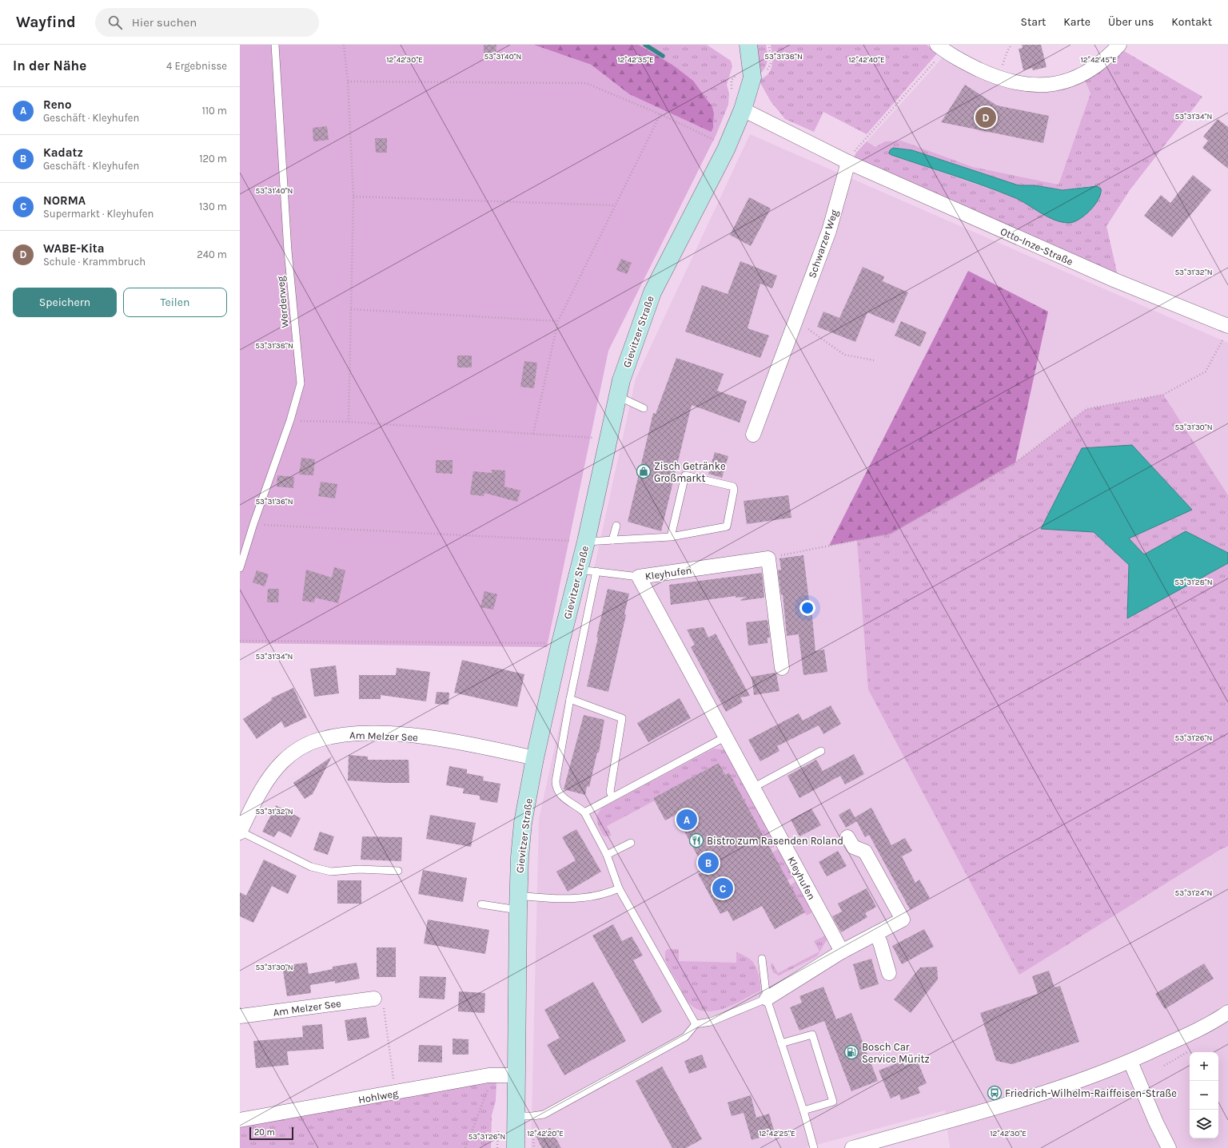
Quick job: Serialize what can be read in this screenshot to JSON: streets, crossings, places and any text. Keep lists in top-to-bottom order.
{
  "streets": {
    "main road": ["Gievitzer Straße"],
    "street": [
      "Schwarzer Weg",
      "Otto-Inze-Straße",
      "Kleyhufen",
      "Am Melzer See",
      "Hohlweg"
    ],
    "lane": ["Werderweg"]
  },
  "crossings": [
    ["Schwarzer Weg", "Otto-Inze-Straße"],
    ["Gievitzer Straße", "Am Melzer See"],
    ["Gievitzer Straße", "Hohlweg"]
  ],
  "places": {
    "shop": ["Zisch Getränke Großmarkt"],
    "restaurant": ["Bistro zum Rasenden Roland"],
    "fuel station": ["Bosch Car Service Müritz"],
    "bus stop": ["Friedrich-Wilhelm-Raiffeisen-Straße"]
  },
  "scale_bar": "20 m",
  "page": {
    "header": "Wayfind",
    "search": "Hier suchen",
    "nav": [
      "Start",
      "Karte",
      "Über uns",
      "Kontakt"
    ],
    "heading": ["In der Nähe", "4 Ergebnisse"],
    "list": [
      {
        "mark": "A",
        "name": "Reno",
        "note": "Geschäft · Kleyhufen",
        "value": "110 m"
      },
      {
        "mark": "B",
        "name": "Kadatz",
        "note": "Geschäft · Kleyhufen",
        "value": "120 m"
      },
      {
        "mark": "C",
        "name": "NORMA",
        "note": "Supermarkt · Kleyhufen",
        "value": "130 m"
      },
      {
        "mark": "D",
        "name": "WABE-Kita",
        "note": "Schule · Krammbruch",
        "value": "240 m"
      }
    ],
    "pins": [
      "D",
      "A",
      "B",
      "C"
    ],
    "buttons": ["Speichern", "Teilen"],
    "map_buttons": ["+", "−"],
    "scale": "20 m"
  },
  "coordinates": [
    "53°31'40\"N",
    "53°31'38\"N",
    "12°42'30\"E",
    "12°42'35\"E",
    "12°42'40\"E",
    "12°42'45\"E",
    "53°31'34\"N",
    "53°31'32\"N",
    "53°31'30\"N",
    "53°31'36\"N",
    "53°31'28\"N",
    "53°31'26\"N",
    "53°31'24\"N",
    "12°42'20\"E",
    "12°42'25\"E"
  ]
}
